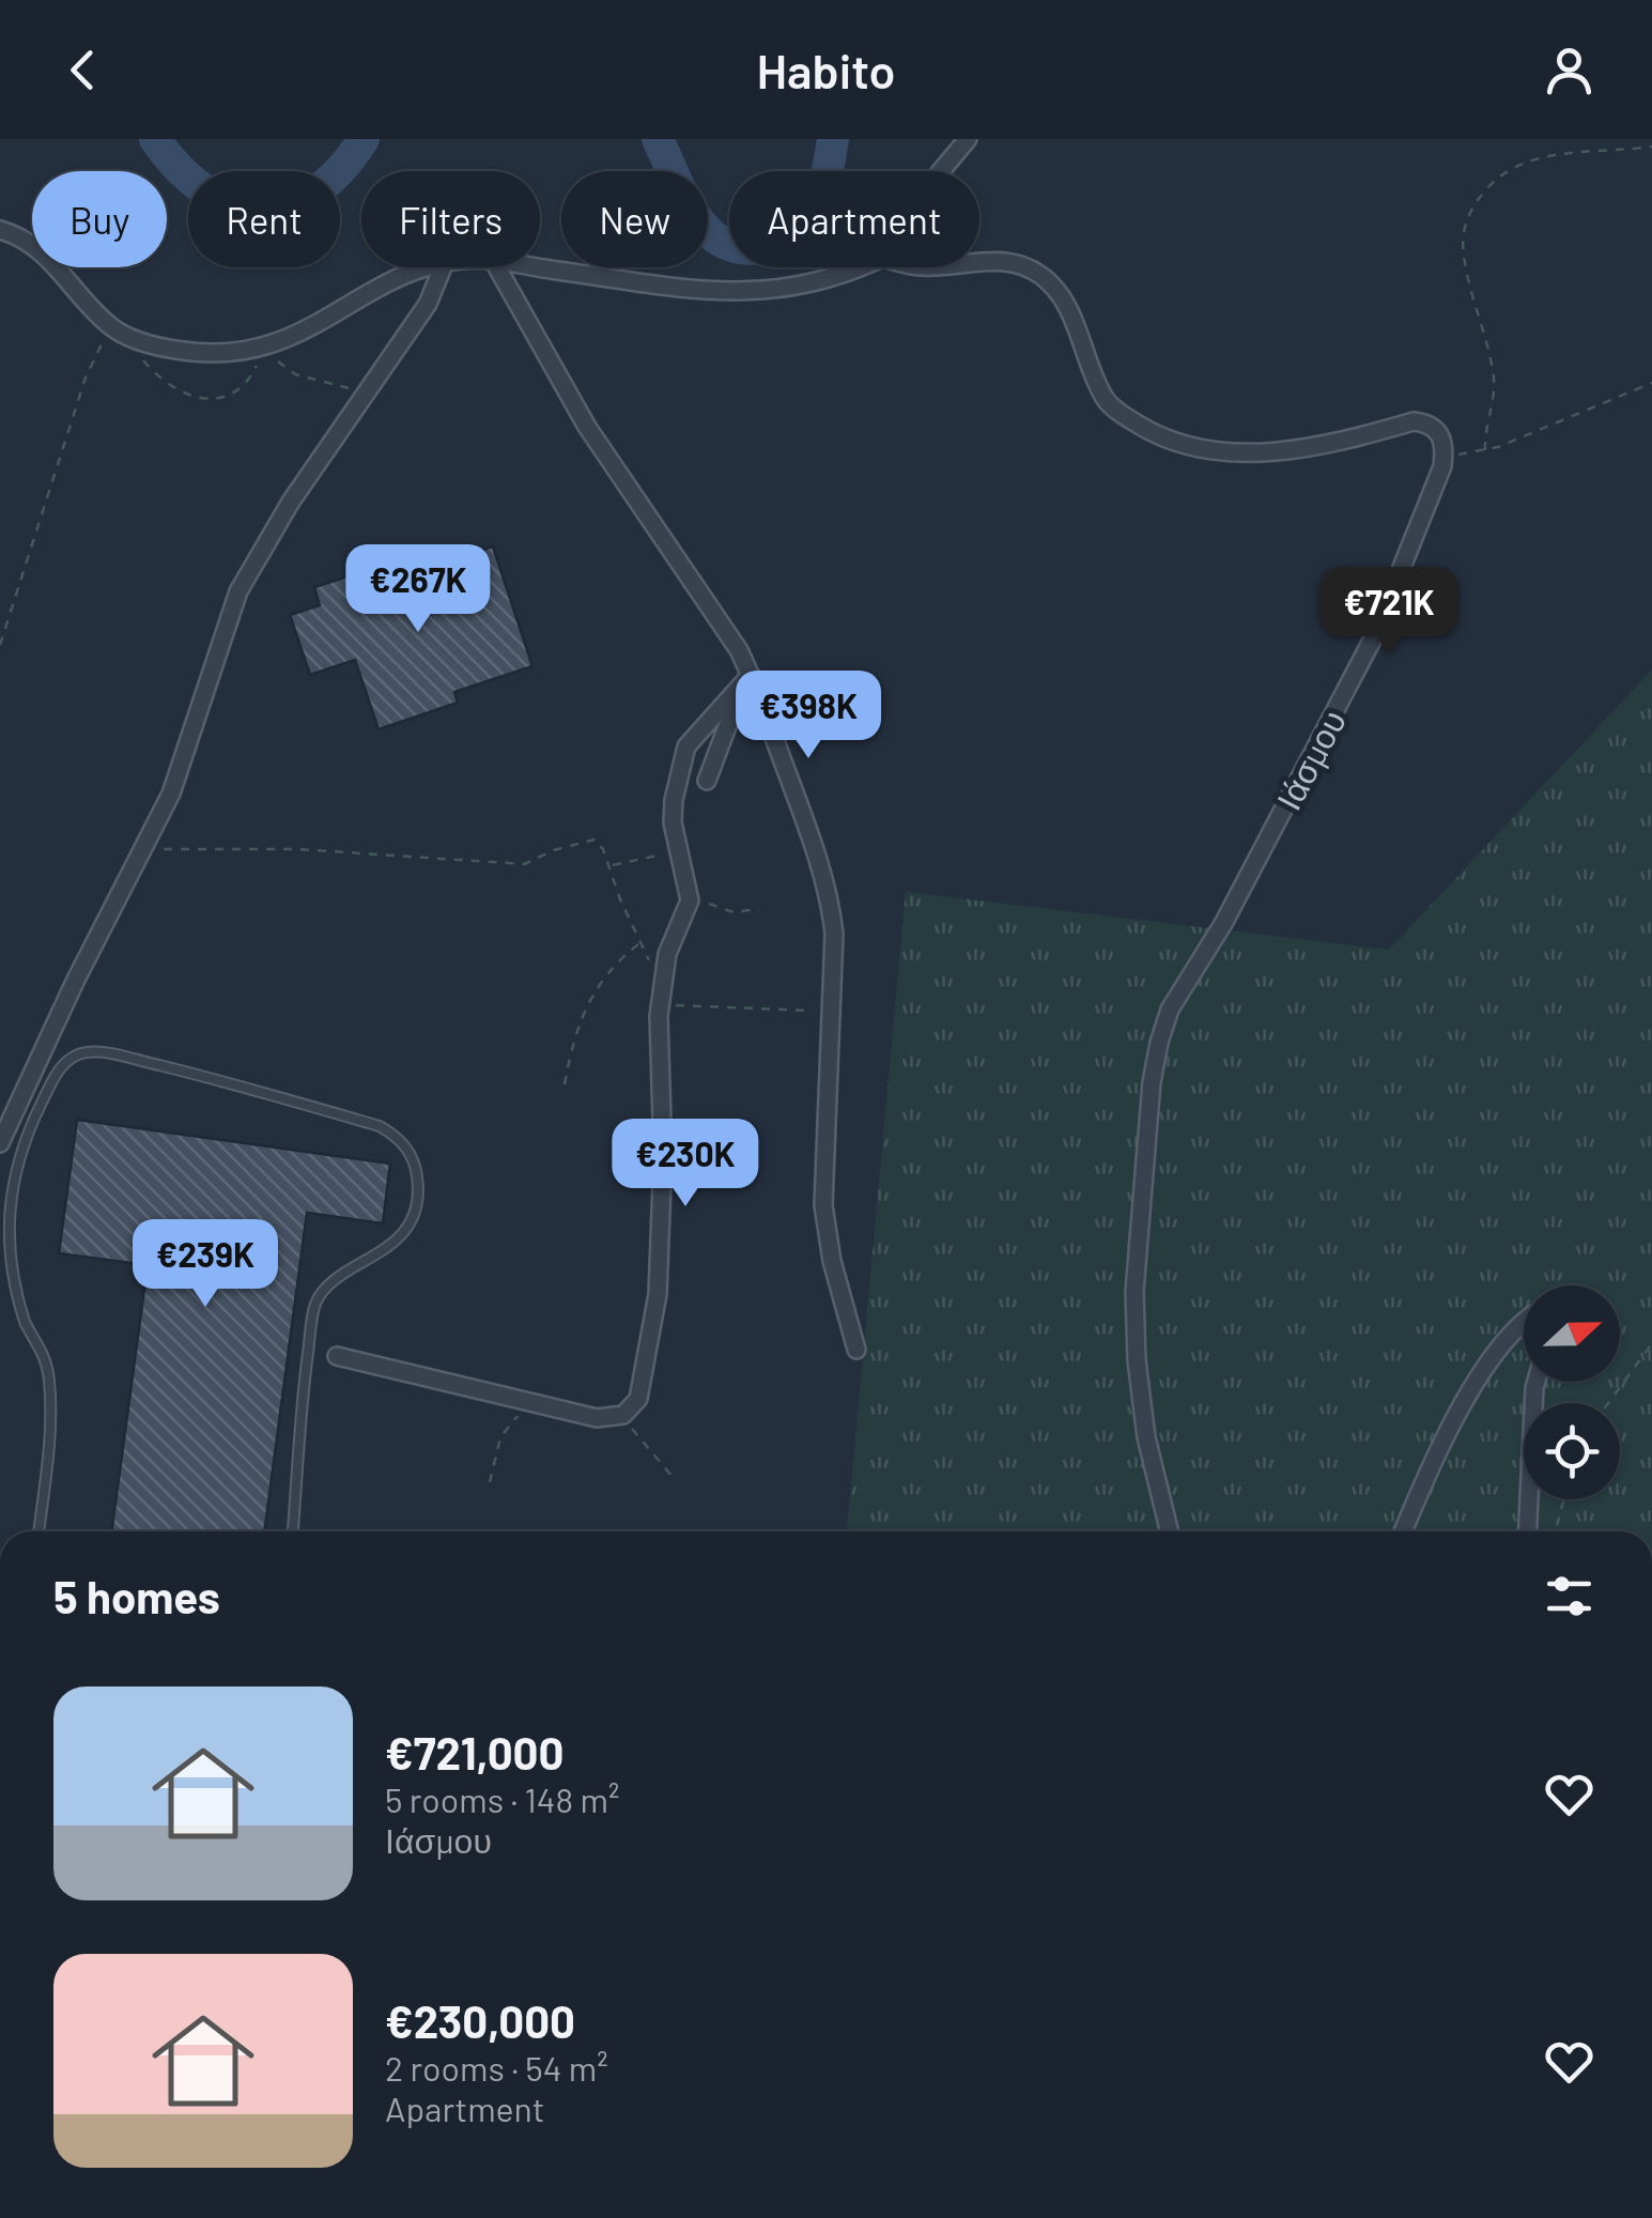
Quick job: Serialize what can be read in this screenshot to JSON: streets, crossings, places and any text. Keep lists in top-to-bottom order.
{
  "streets": {
    "street": ["Ιάσμου"]
  },
  "north": "right",
  "page": {
    "header": "Habito",
    "chip": [
      "Buy",
      "Rent",
      "Filters",
      "New",
      "Apartment"
    ],
    "price": [
      "€267K",
      "€721K",
      "€398K",
      "€230K",
      "€239K"
    ],
    "heading": "5 homes",
    "list": [
      {
        "name": "€721,000",
        "note": "5 rooms · 148 m² · Ιάσμου"
      },
      {
        "name": "€230,000",
        "note": "2 rooms · 54 m² · Apartment"
      }
    ]
  }
}
